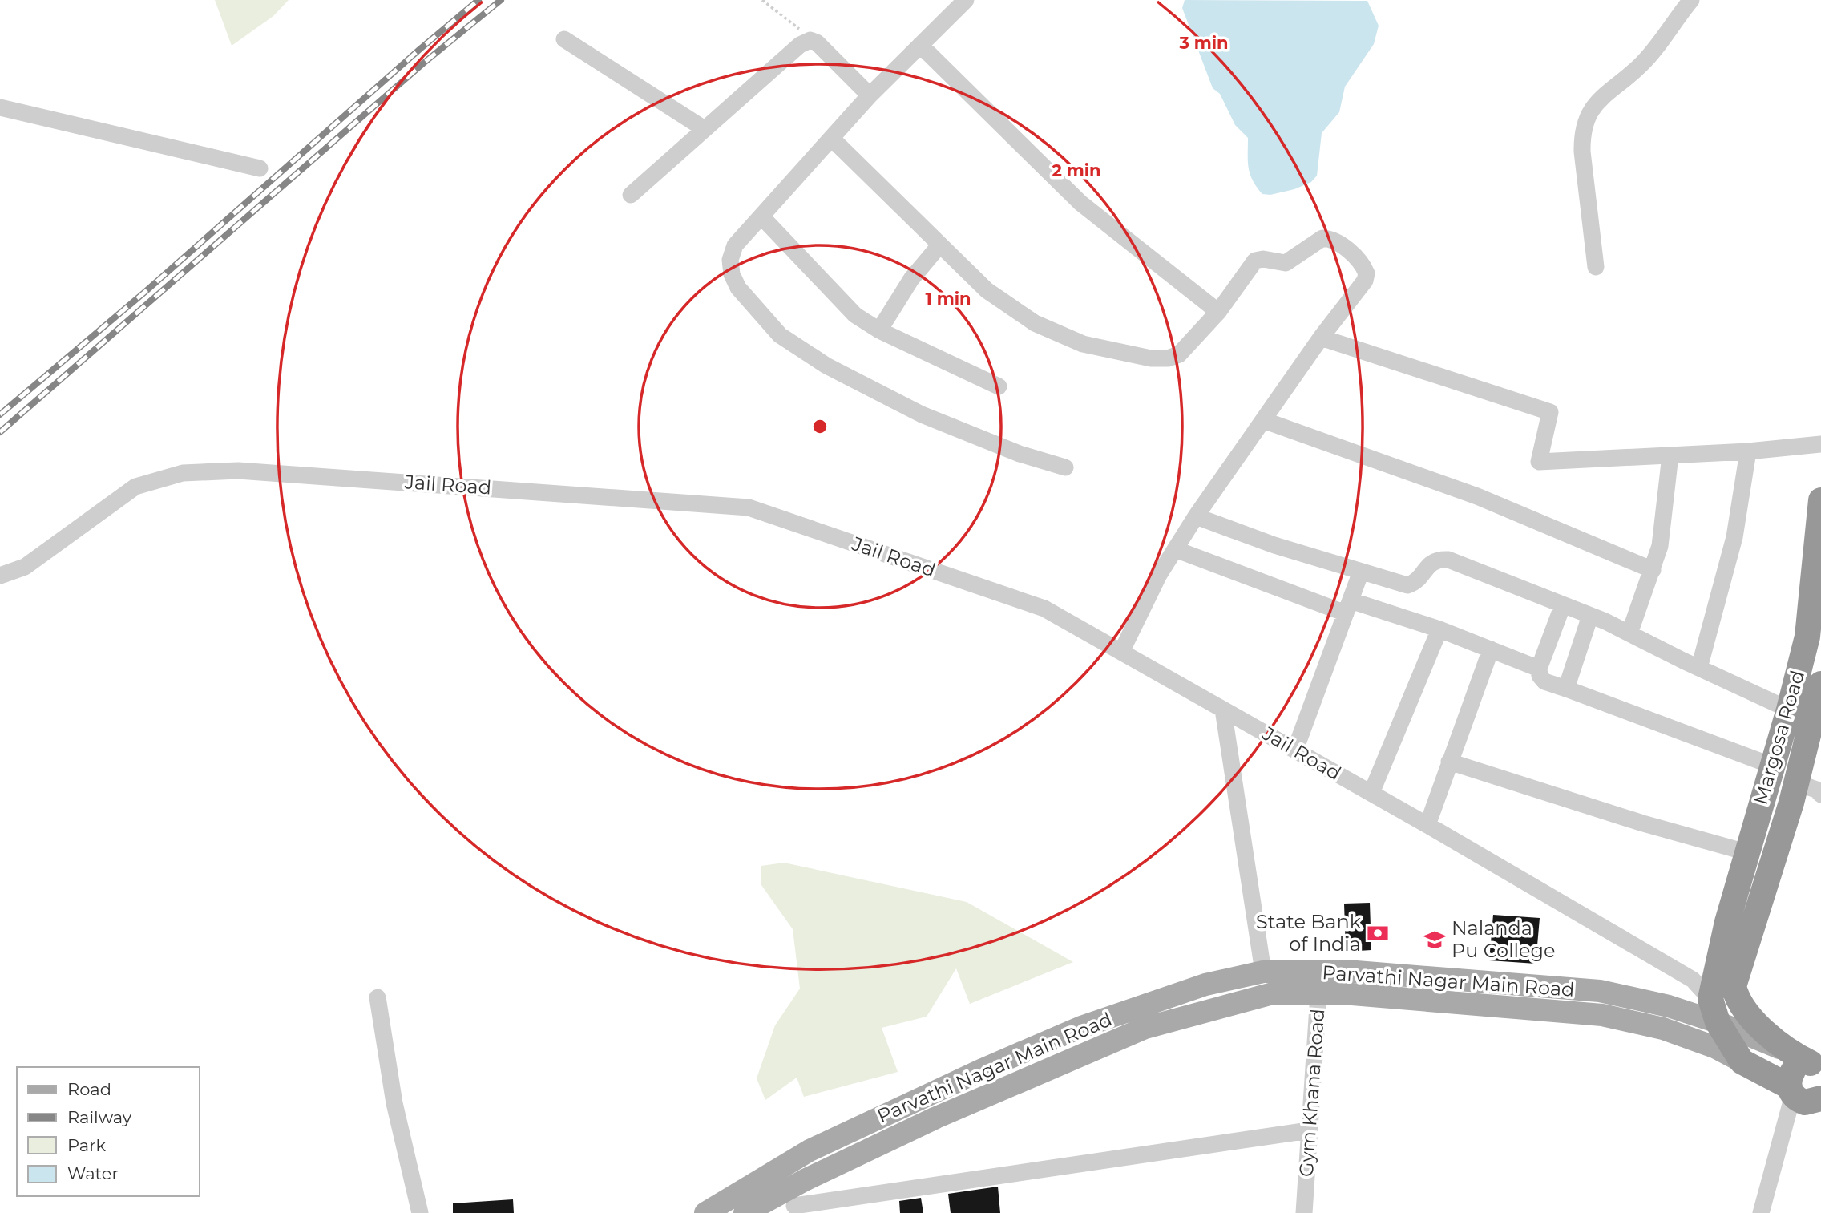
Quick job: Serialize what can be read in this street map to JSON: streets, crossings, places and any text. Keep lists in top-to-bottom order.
{
  "streets": {
    "highway": ["Margosa Road"],
    "main road": ["Parvathi Nagar Main Road"],
    "street": ["Jail Road", "Gym Khana Road"]
  },
  "crossings": [
    ["Jail Road", "Margosa Road"],
    ["Jail Road", "Parvathi Nagar Main Road"],
    ["Margosa Road", "Parvathi Nagar Main Road"],
    ["Parvathi Nagar Main Road", "Gym Khana Road"]
  ],
  "places": {
    "bank": ["State Bank of India"],
    "school or university": ["Nalanda Pu College"]
  },
  "legend": [
    "Road",
    "Railway",
    "Park",
    "Water"
  ],
  "rings": ["3 min", "2 min", "1 min"]
}
